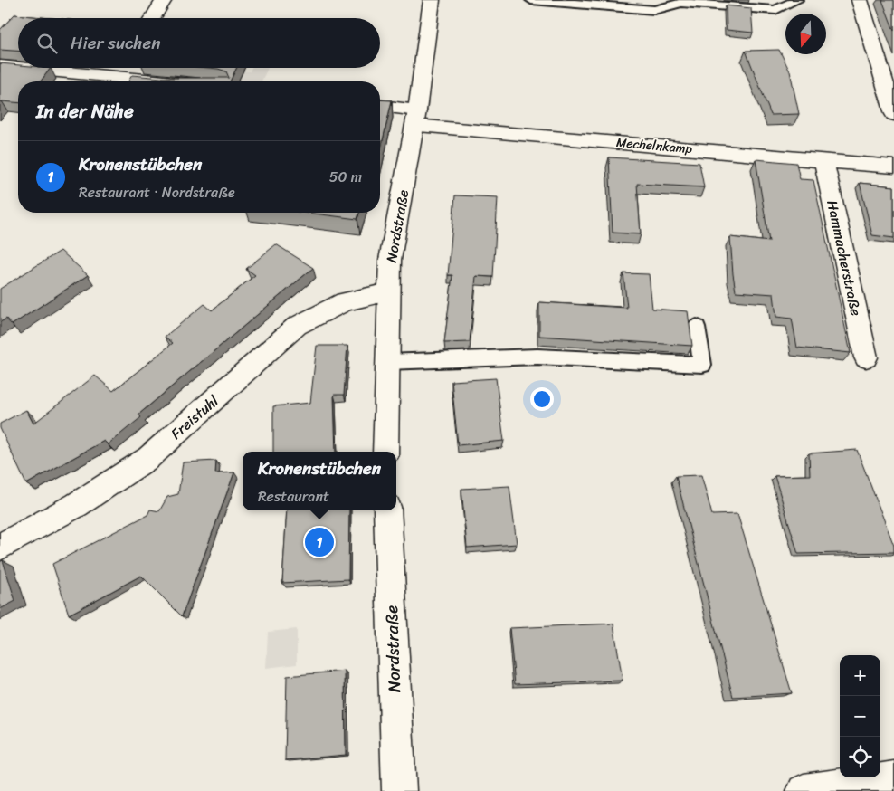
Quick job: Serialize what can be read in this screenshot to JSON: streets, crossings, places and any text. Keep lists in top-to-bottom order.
{
  "streets": {
    "street": [
      "Mechelnkamp",
      "Nordstraße",
      "Hammacherstraße",
      "Freistuhl"
    ]
  },
  "crossings": [
    ["Mechelnkamp", "Nordstraße"],
    ["Mechelnkamp", "Hammacherstraße"],
    ["Nordstraße", "Freistuhl"]
  ],
  "north": "bottom",
  "page": {
    "search": "Hier suchen",
    "heading": "In der Nähe",
    "list": [
      {
        "mark": "1",
        "name": "Kronenstübchen",
        "note": "Restaurant · Nordstraße",
        "value": "50 m"
      }
    ],
    "popup": ["Kronenstübchen", "Restaurant"],
    "pins": "1",
    "map_buttons": ["+", "−"]
  }
}
